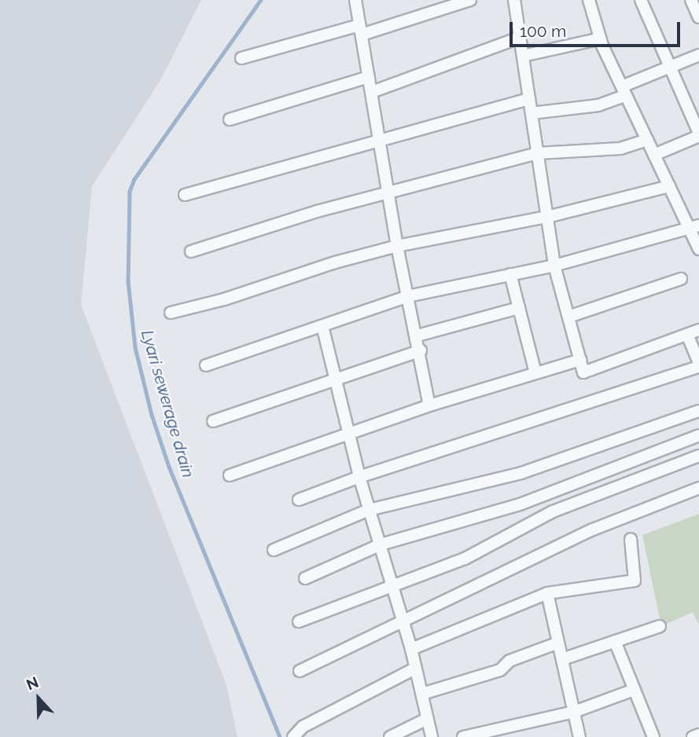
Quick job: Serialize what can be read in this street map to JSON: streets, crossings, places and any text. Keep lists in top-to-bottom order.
{
  "water": ["Lyari sewerage drain"],
  "scale_bar": "100 m",
  "north": "top"
}
